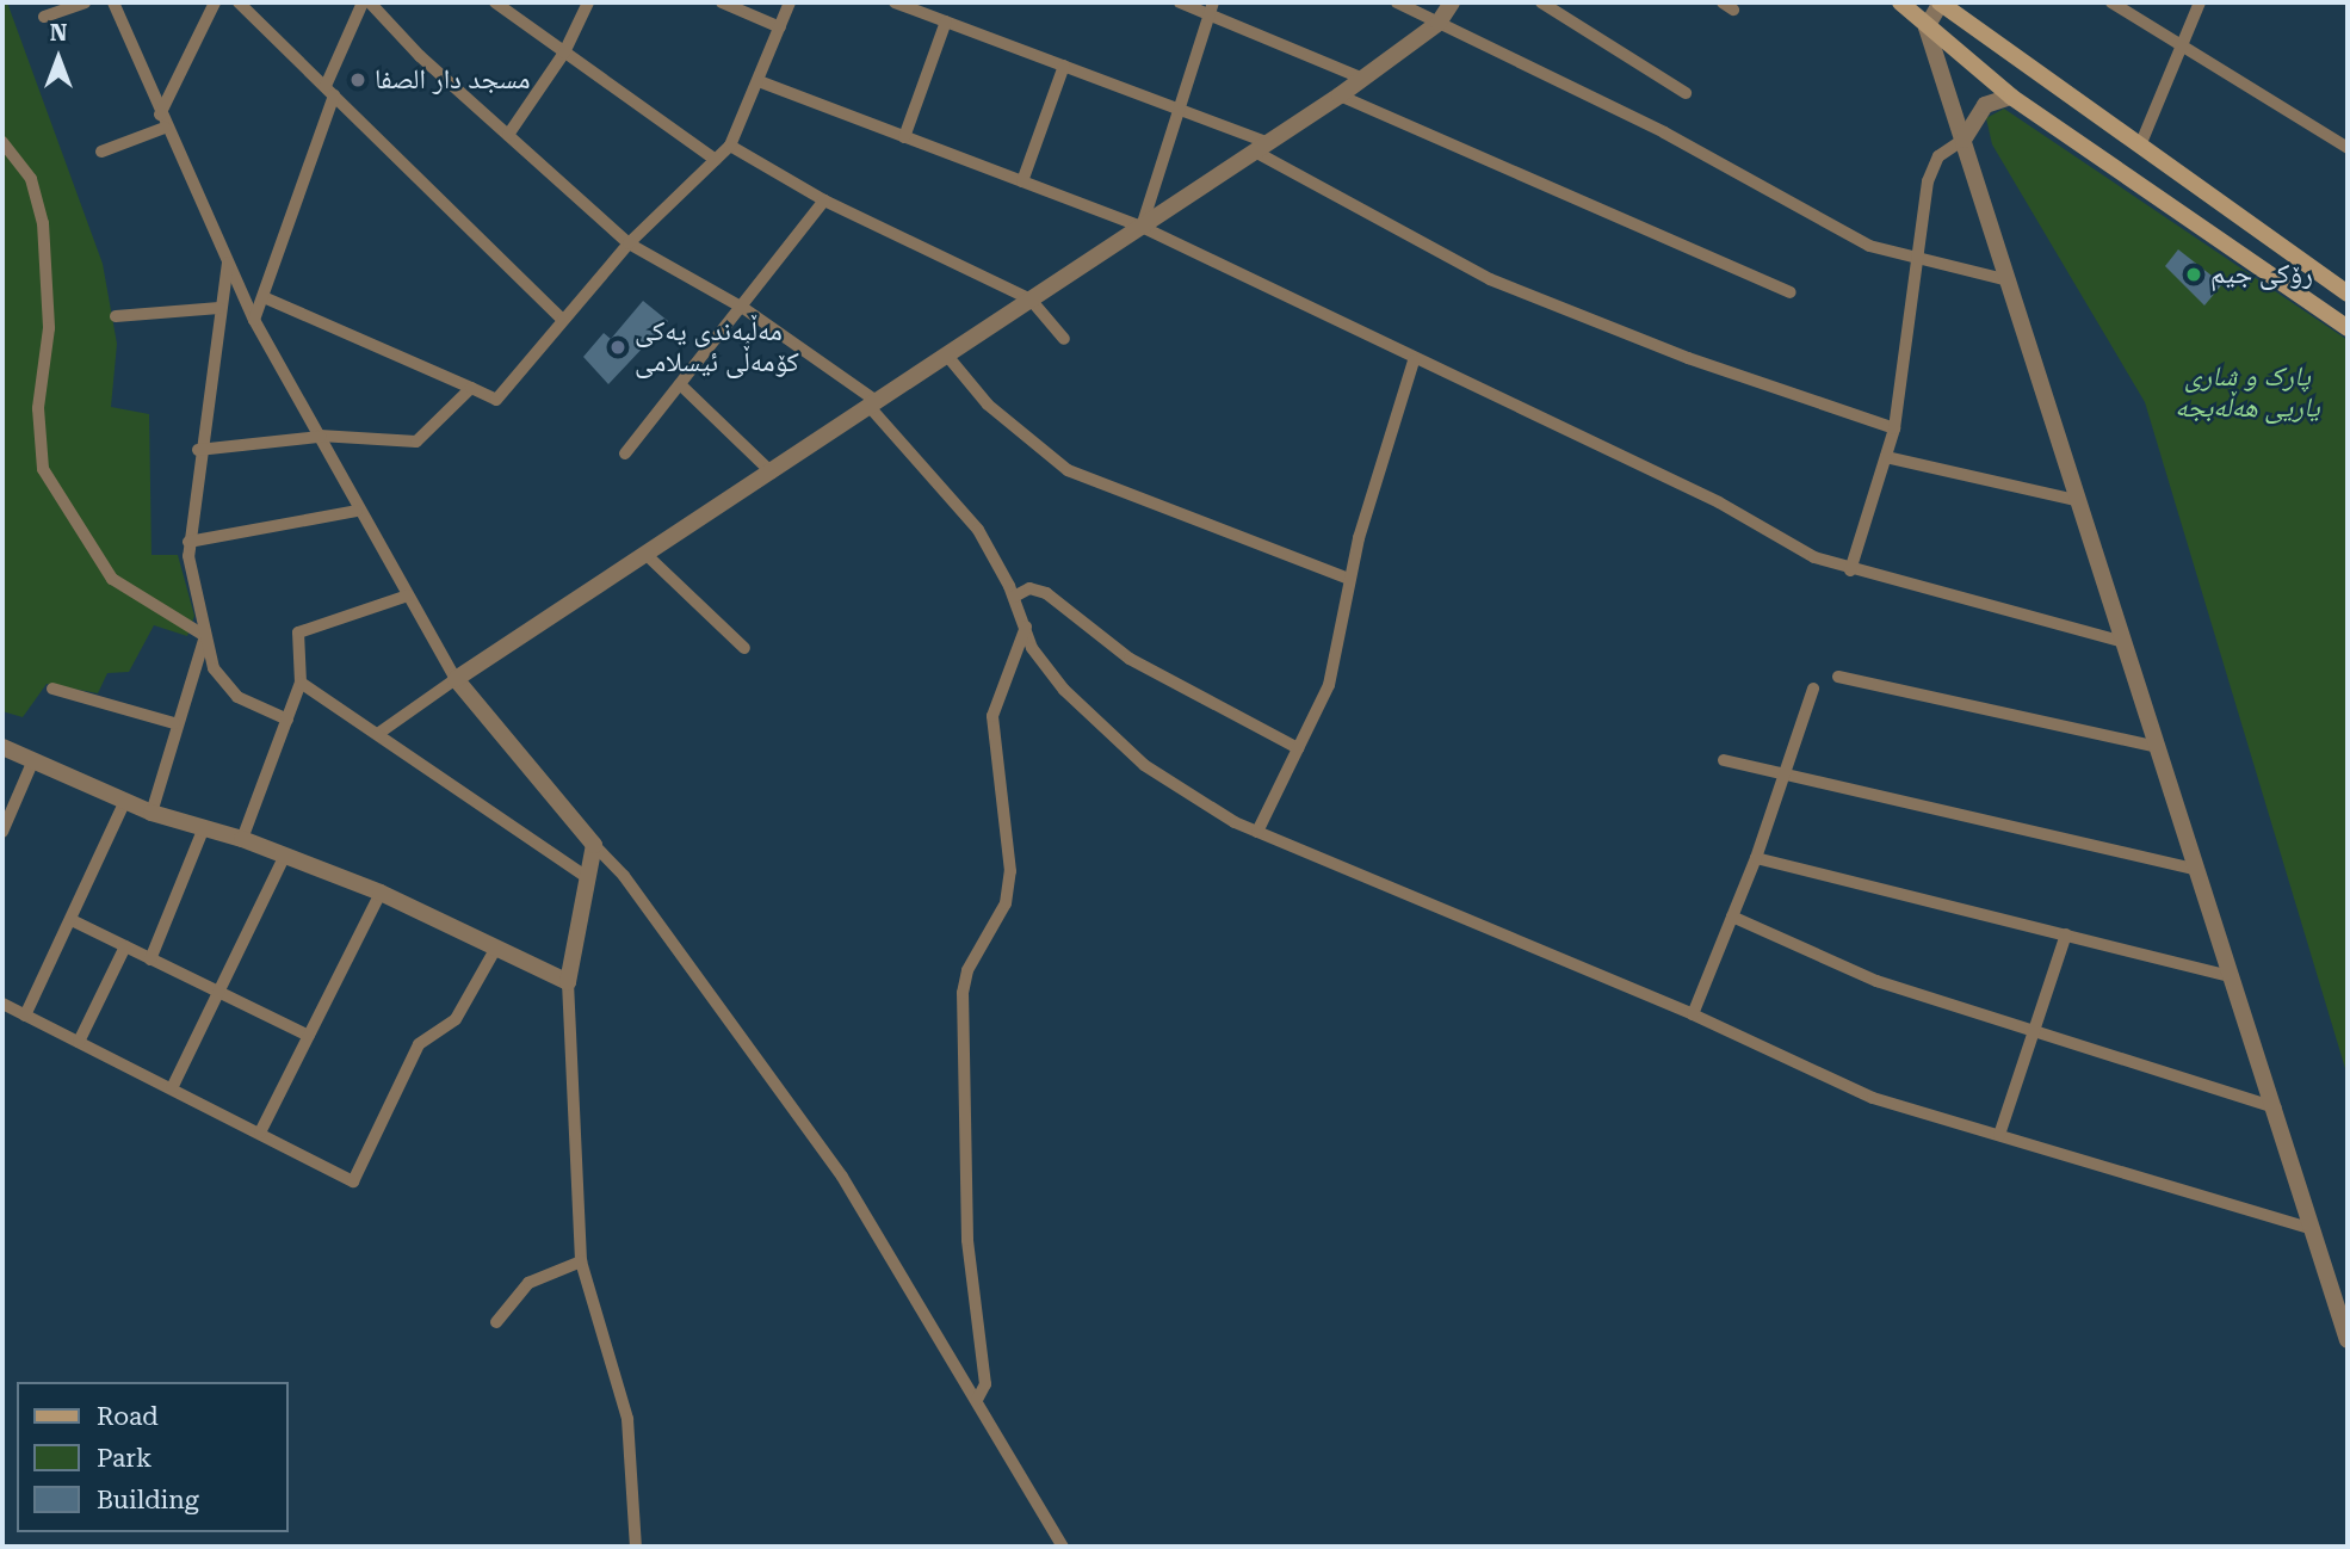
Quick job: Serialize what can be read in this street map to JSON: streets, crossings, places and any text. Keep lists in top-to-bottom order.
{
  "parks": ["پارک و شاری یاریی ھەڵەبجە"],
  "places": ["مسجد دار الصفا", "رۆکی جیم", "مەڵبەندی یەکی کۆمەڵی ئیسلامی"],
  "legend": ["Road", "Park", "Building"],
  "north": "top"
}
